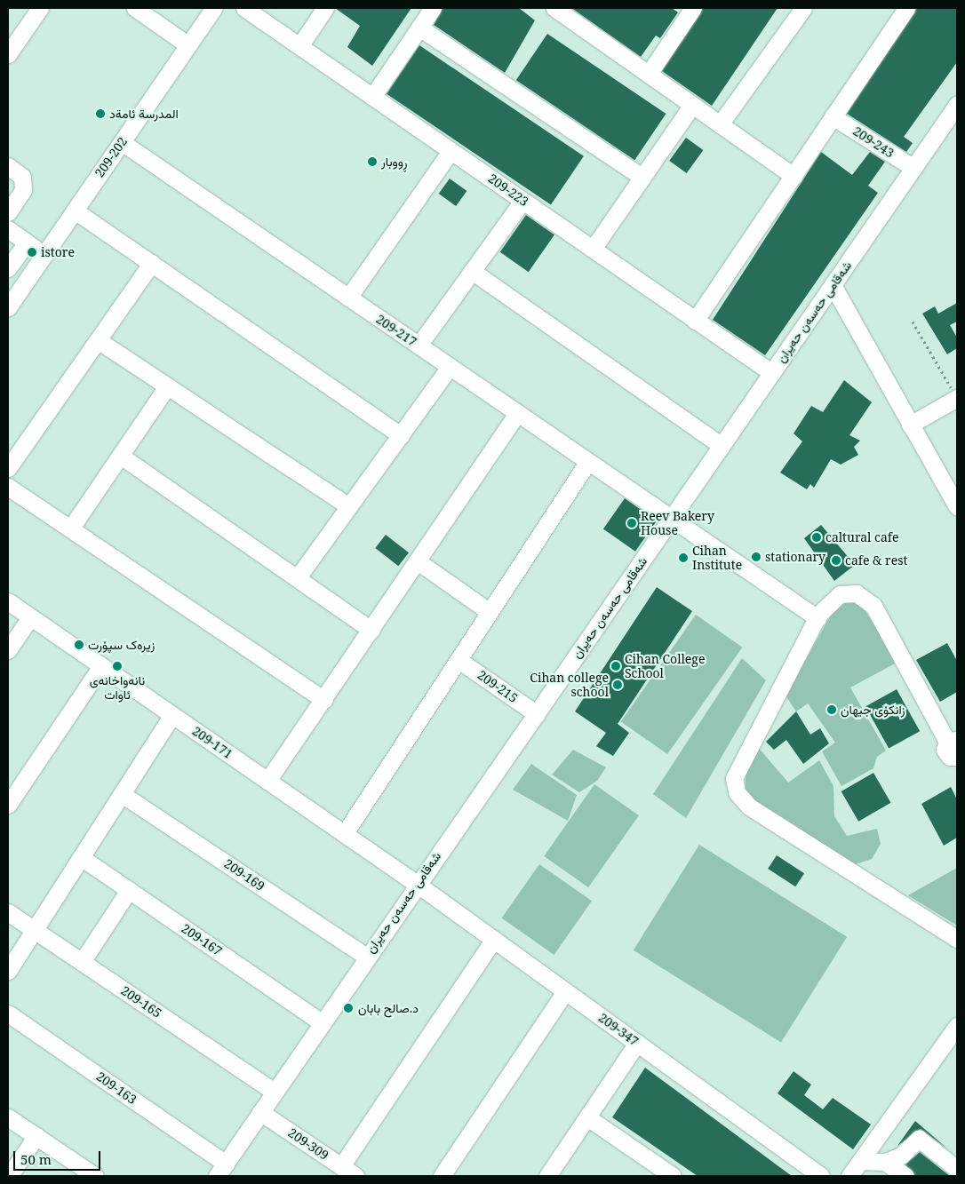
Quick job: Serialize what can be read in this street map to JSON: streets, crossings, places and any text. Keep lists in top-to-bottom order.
{
  "streets": {
    "street": [
      "209-243",
      "209-202",
      "209-223",
      "شەقامی حەسەن حەیران",
      "209-217",
      "209-215",
      "209-171",
      "209-169",
      "209-167",
      "209-165",
      "209-347",
      "209-163",
      "209-309"
    ]
  },
  "crossings": [
    ["209-243", "شەقامی حەسەن حەیران"],
    ["209-202", "209-217"],
    ["209-223", "شەقامی حەسەن حەیران"],
    ["شەقامی حەسەن حەیران", "209-217"],
    ["شەقامی حەسەن حەیران", "209-215"],
    ["شەقامی حەسەن حەیران", "209-171"],
    ["شەقامی حەسەن حەیران", "209-169"],
    ["شەقامی حەسەن حەیران", "209-167"],
    ["شەقامی حەسەن حەیران", "209-165"],
    ["شەقامی حەسەن حەیران", "209-347"],
    ["شەقامی حەسەن حەیران", "209-163"],
    ["شەقامی حەسەن حەیران", "209-309"],
    ["209-171", "209-347"]
  ],
  "places": [
    "المدرسة ئامةد",
    "ڕووبار",
    "istore",
    "Reev Bakery House",
    "caltural cafe",
    "stationary",
    "Cihan Institute",
    "cafe & rest",
    "زیرەک سپۆرت",
    "نانەواخانەی ئاوات",
    "Cihan College School",
    "Cihan college school",
    "زانکۆی جیھان",
    "د.صالح بابان"
  ],
  "scale_bar": "50 m"
}
